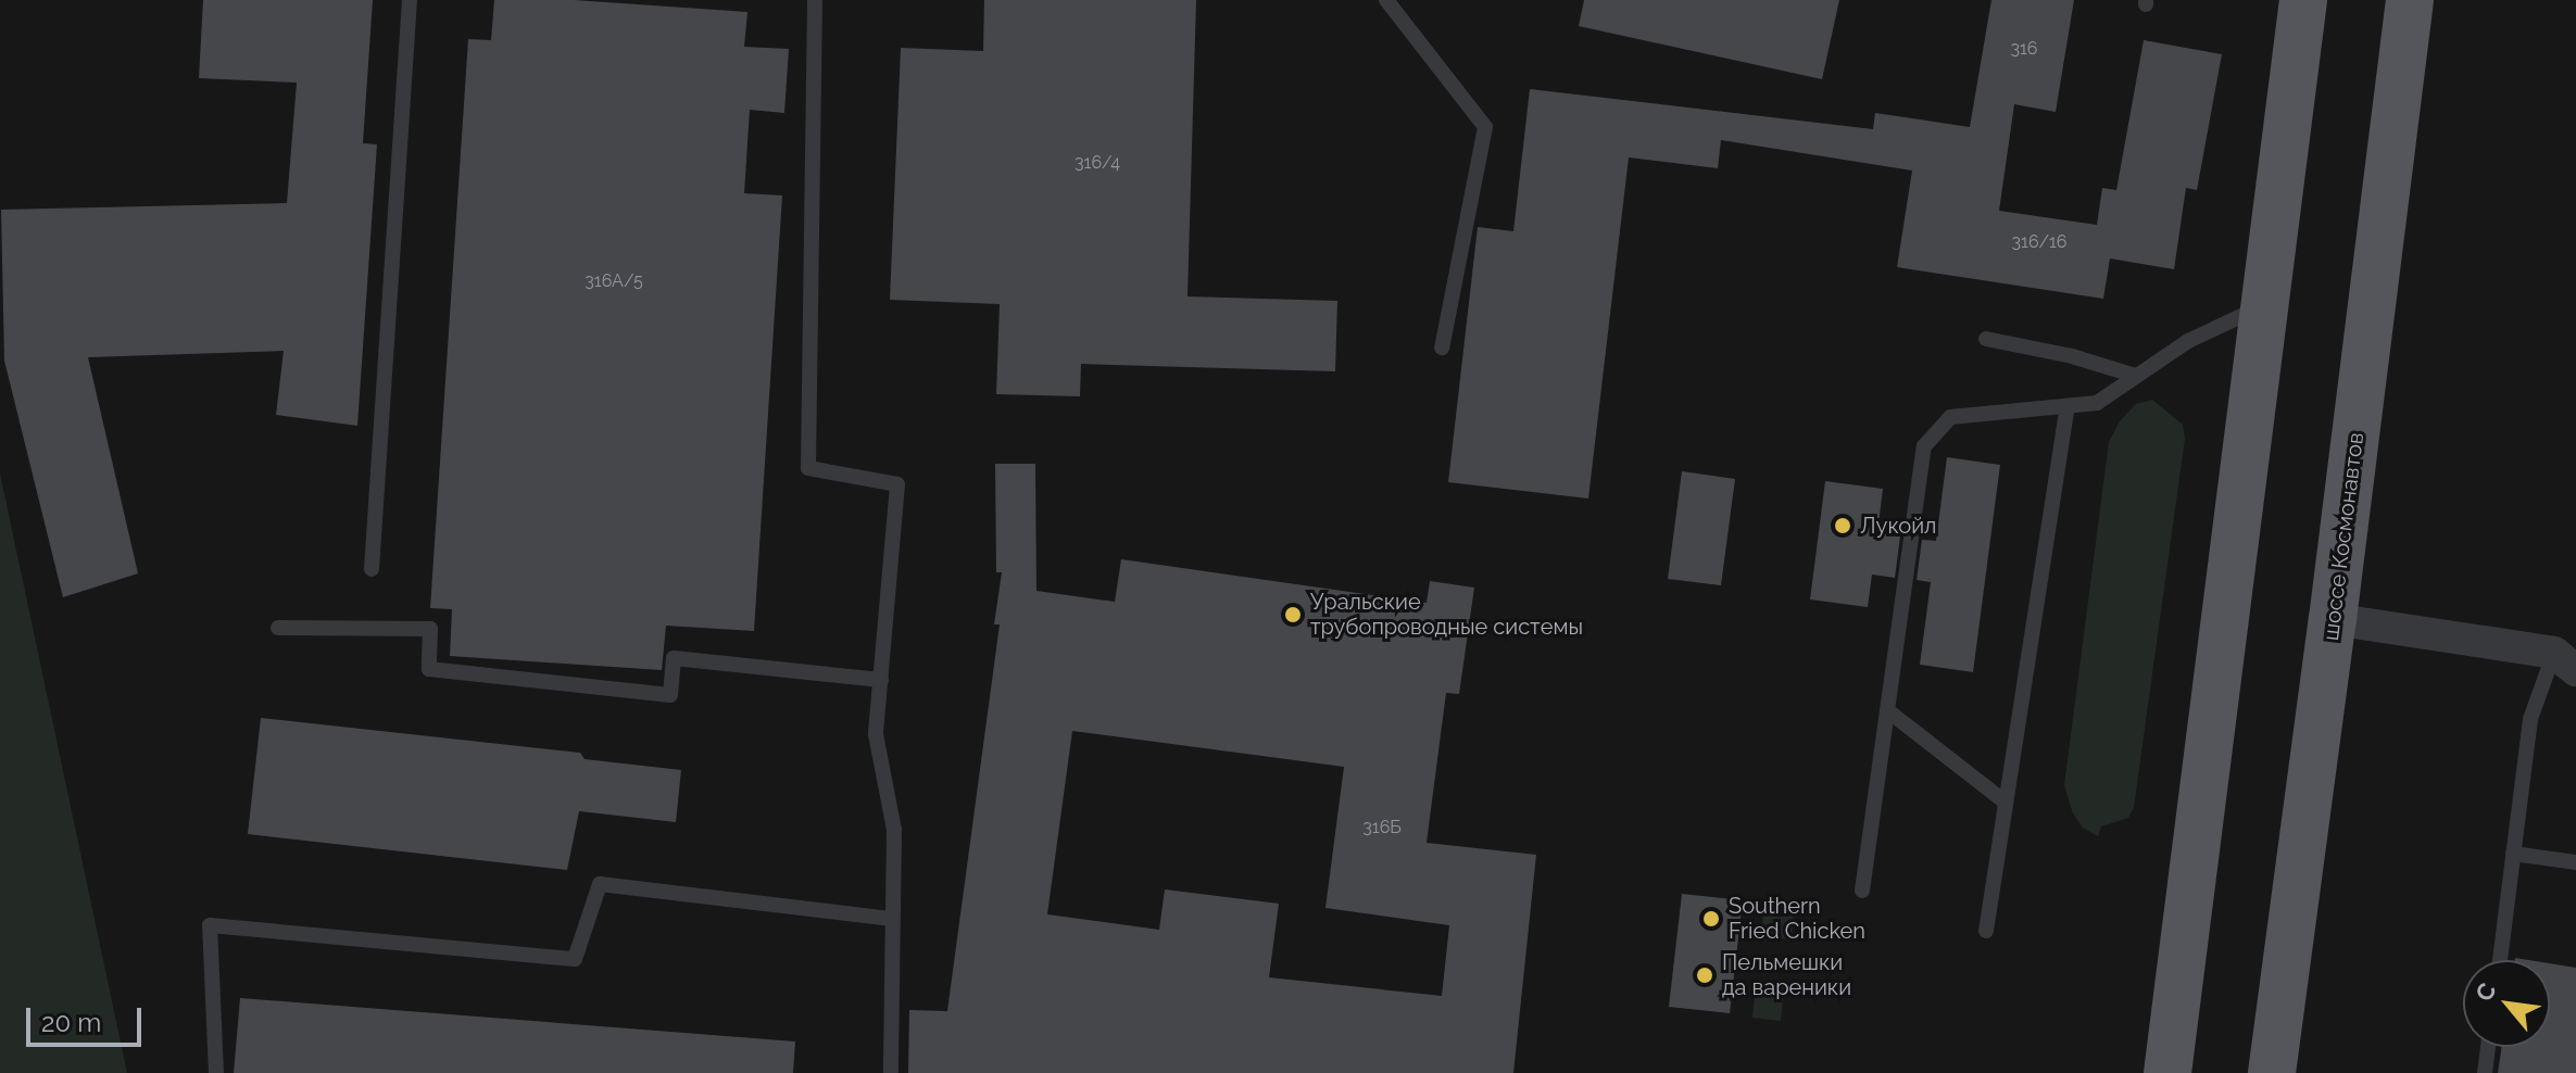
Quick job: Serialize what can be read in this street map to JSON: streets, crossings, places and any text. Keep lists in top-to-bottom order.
{
  "streets": {
    "main road": ["шоссе Космонавтов"]
  },
  "places": [
    "Лукойл",
    "Уральские трубопроводные системы",
    "Southern Fried Chicken",
    "Пельмешки да вареники"
  ],
  "house_numbers": [
    "316",
    "316/4",
    "316/16",
    "316А/5",
    "316Б"
  ],
  "scale_bar": "20 m",
  "north": "top left"
}
